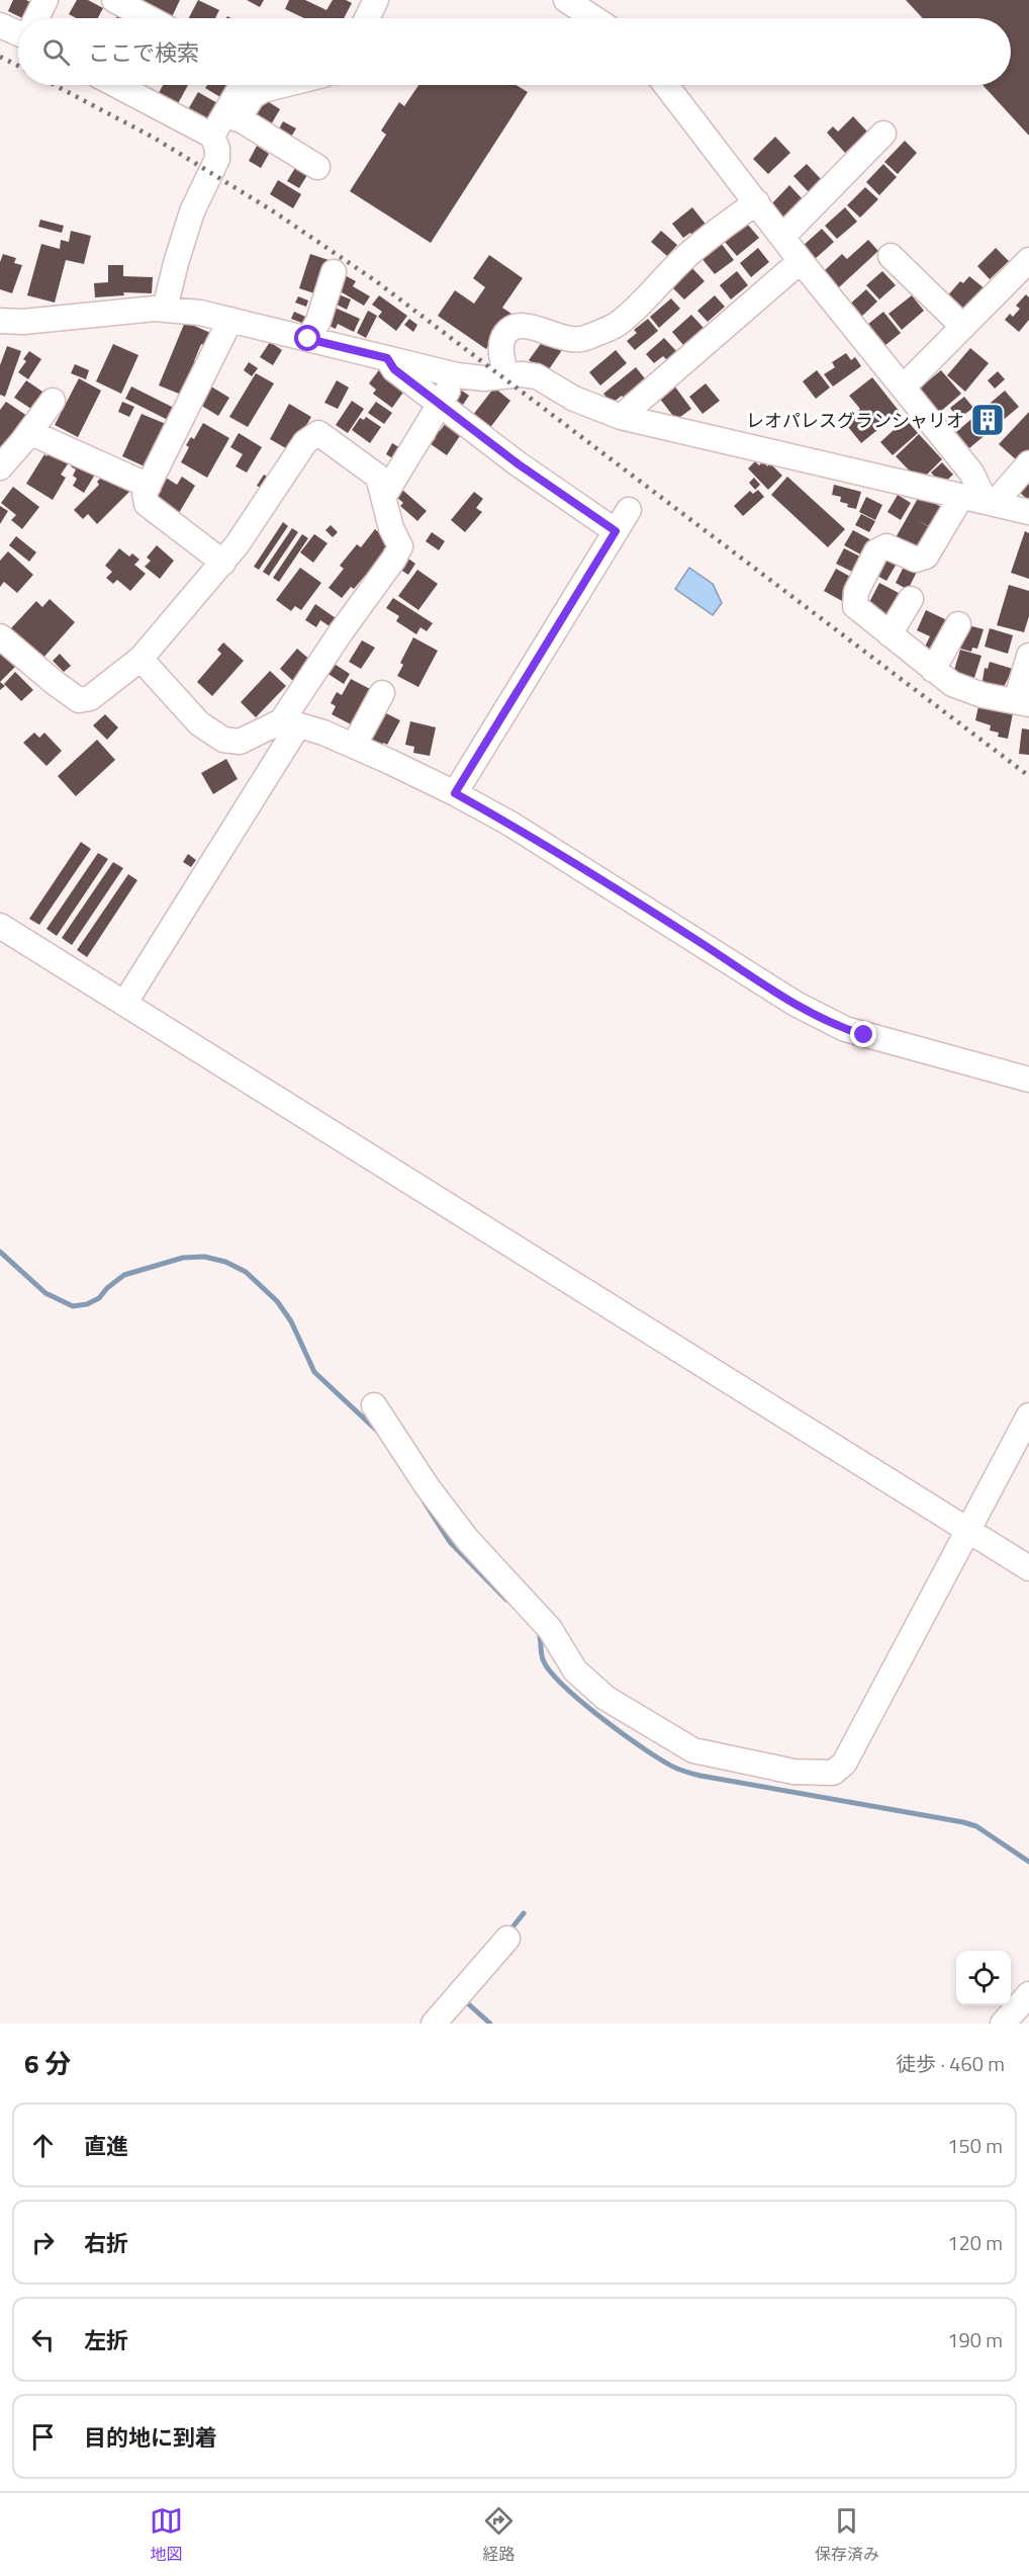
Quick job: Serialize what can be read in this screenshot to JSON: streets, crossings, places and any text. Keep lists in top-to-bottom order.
{
  "places": {
    "building": ["レオパレスグランシャリオ"]
  },
  "page": {
    "search": "ここで検索",
    "heading": ["6 分", "徒歩 · 460 m"],
    "list": [
      ["直進", "150 m"],
      ["右折", "120 m"],
      ["左折", "190 m"],
      "目的地に到着"
    ],
    "nav": ["地図", "経路", "保存済み"]
  }
}
